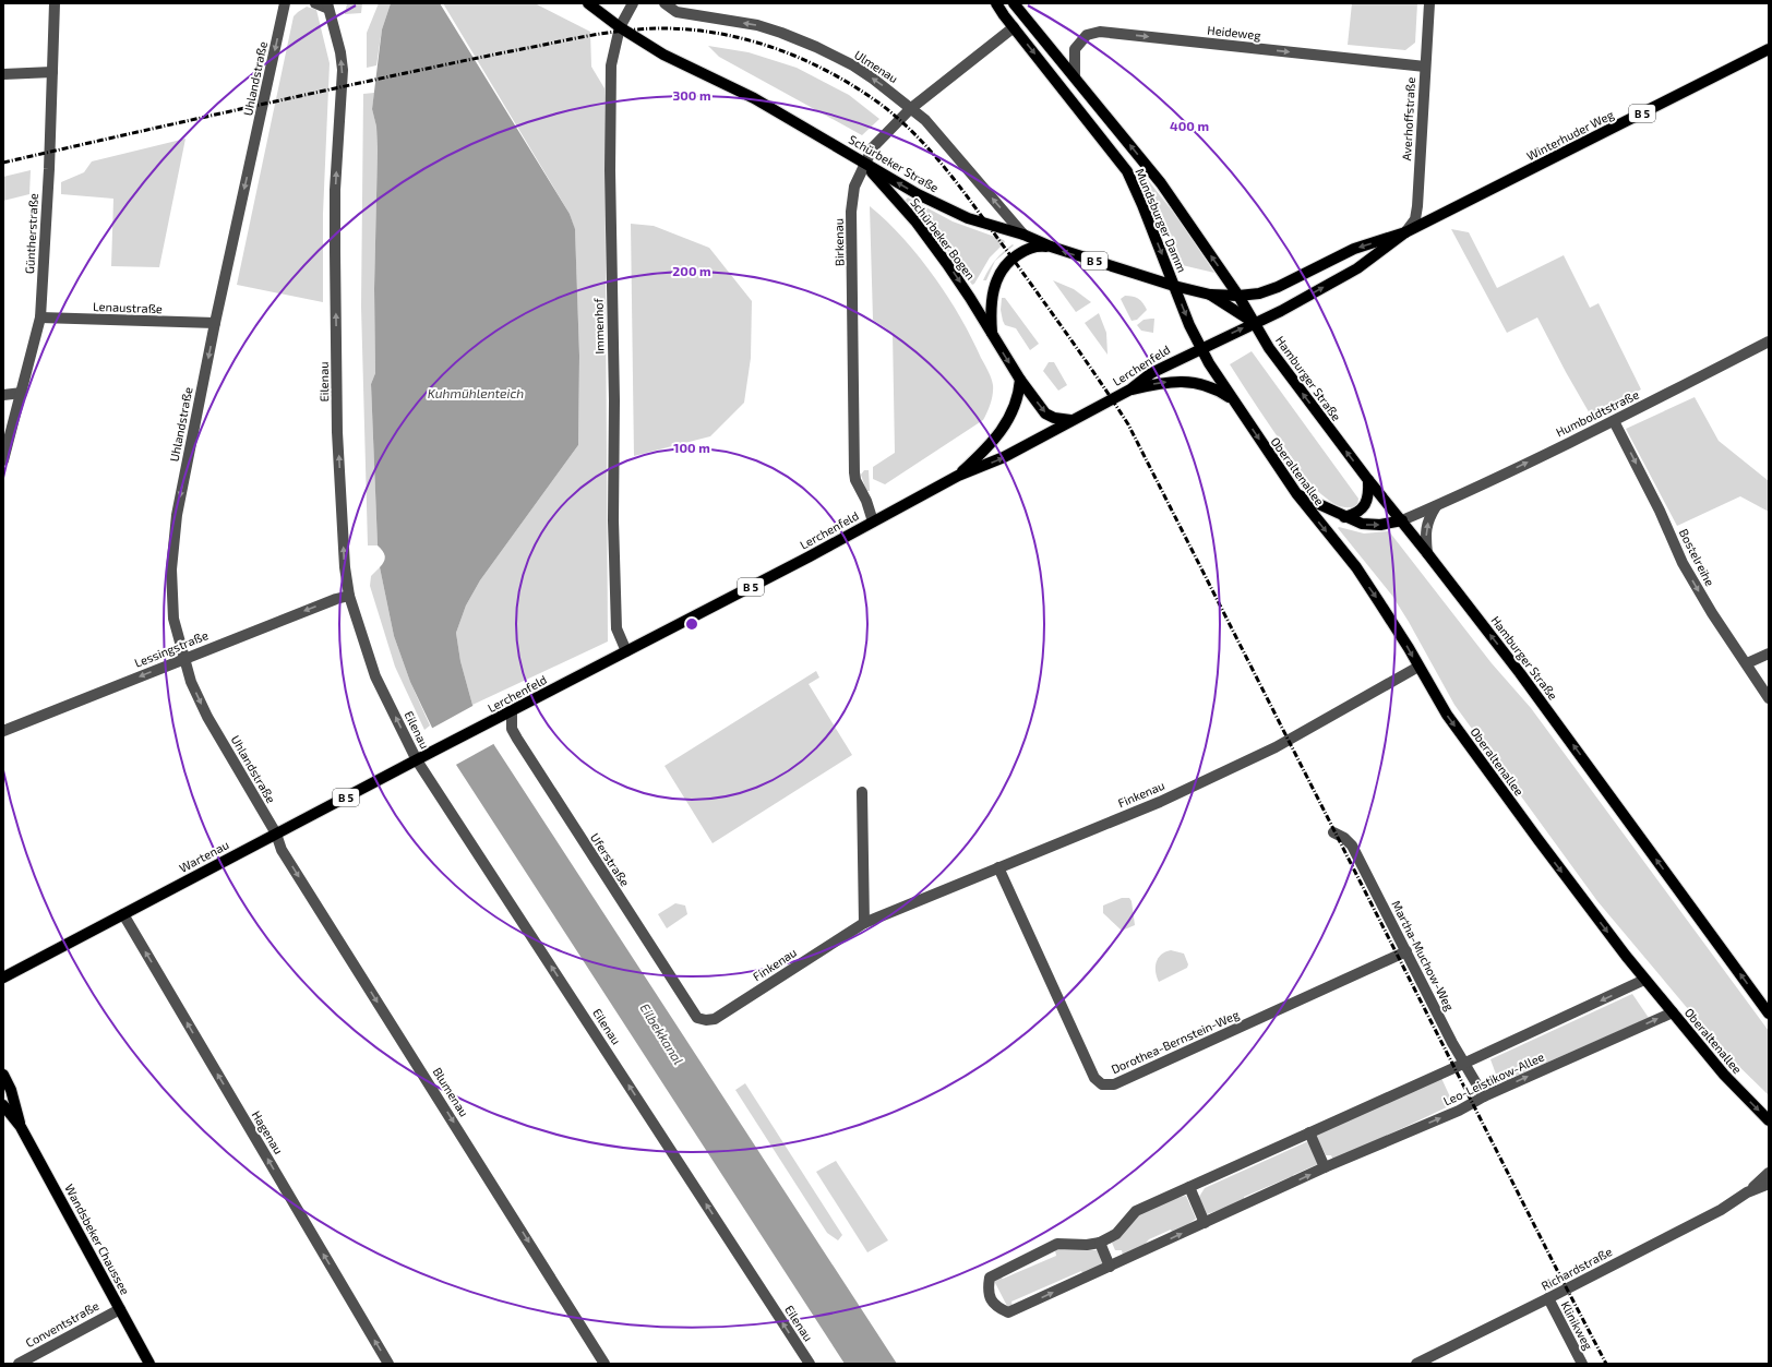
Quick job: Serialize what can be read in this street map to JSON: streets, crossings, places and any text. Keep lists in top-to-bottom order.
{
  "streets": {
    "main road": [
      "B 5",
      "Winterhuder Weg",
      "Schürbeker Straße",
      "Mundsburger Damm",
      "Schürbeker Bogen",
      "Lerchenfeld",
      "Hamburger Straße",
      "Oberaltenallee",
      "Wartenau",
      "Wandsbeker Chaussee"
    ],
    "street": [
      "Heideweg",
      "Ulmenau",
      "Uhlandstraße",
      "Averhoffstraße",
      "Güntherstraße",
      "Birkenau",
      "Lenaustraße",
      "Immenhof",
      "Eilenau",
      "Humboldtstraße",
      "Bostelreihe",
      "Lessingstraße",
      "Finkenau",
      "Uferstraße",
      "Martha-Muchow-Weg",
      "Dorothea-Bernstein-Weg",
      "Leo-Leistikow-Allee",
      "Blumenau",
      "Hagenau",
      "Richardstraße",
      "Conventstraße",
      "Klinikweg"
    ]
  },
  "crossings": [
    ["Heideweg", "Averhoffstraße"],
    ["Heideweg", "Mundsburger Damm"],
    ["Ulmenau", "Schürbeker Straße"],
    ["Ulmenau", "Birkenau"],
    ["Uhlandstraße", "Lenaustraße"],
    ["Uhlandstraße", "Lessingstraße"],
    ["Uhlandstraße", "Wartenau"],
    ["Uhlandstraße", "Blumenau"],
    ["B 5", "Winterhuder Weg"],
    ["B 5", "Schürbeker Straße"],
    ["B 5", "Mundsburger Damm"],
    ["B 5", "Schürbeker Bogen"],
    ["B 5", "Lerchenfeld"],
    ["B 5", "Hamburger Straße"],
    ["Averhoffstraße", "Winterhuder Weg"],
    ["Winterhuder Weg", "Schürbeker Straße"],
    ["Winterhuder Weg", "Mundsburger Damm"],
    ["Winterhuder Weg", "Lerchenfeld"],
    ["Winterhuder Weg", "Hamburger Straße"],
    ["Schürbeker Straße", "Mundsburger Damm"],
    ["Schürbeker Straße", "Schürbeker Bogen"],
    ["Schürbeker Straße", "Birkenau"],
    ["Schürbeker Straße", "Immenhof"],
    ["Mundsburger Damm", "Birkenau"],
    ["Mundsburger Damm", "Lerchenfeld"],
    ["Mundsburger Damm", "Hamburger Straße"],
    ["Mundsburger Damm", "Oberaltenallee"],
    ["Güntherstraße", "Lenaustraße"],
    ["Schürbeker Bogen", "Birkenau"],
    ["Schürbeker Bogen", "Lerchenfeld"],
    ["Birkenau", "Lerchenfeld"],
    ["Immenhof", "Lerchenfeld"],
    ["Lerchenfeld", "Hamburger Straße"],
    ["Lerchenfeld", "Eilenau"],
    ["Lerchenfeld", "Wartenau"],
    ["Lerchenfeld", "Uferstraße"],
    ["Hamburger Straße", "Humboldtstraße"],
    ["Eilenau", "Lessingstraße"],
    ["Eilenau", "Wartenau"],
    ["Humboldtstraße", "Bostelreihe"],
    ["Oberaltenallee", "Finkenau"],
    ["Oberaltenallee", "Leo-Leistikow-Allee"],
    ["Finkenau", "Uferstraße"],
    ["Finkenau", "Dorothea-Bernstein-Weg"],
    ["Wartenau", "Blumenau"],
    ["Wartenau", "Hagenau"],
    ["Martha-Muchow-Weg", "Dorothea-Bernstein-Weg"],
    ["Martha-Muchow-Weg", "Leo-Leistikow-Allee"],
    ["Wandsbeker Chaussee", "Conventstraße"],
    ["Richardstraße", "Klinikweg"]
  ],
  "one_way": [
    "Heideweg",
    "Ulmenau",
    "Uhlandstraße",
    "Schürbeker Straße",
    "Schürbeker Bogen",
    "Hamburger Straße",
    "Eilenau",
    "Humboldtstraße",
    "Oberaltenallee",
    "Bostelreihe",
    "Lessingstraße",
    "Blumenau",
    "Hagenau"
  ],
  "water": ["Kuhmühlenteich", "Eilbekkanal"],
  "rings": [
    "300 m",
    "400 m",
    "200 m",
    "100 m"
  ]
}
